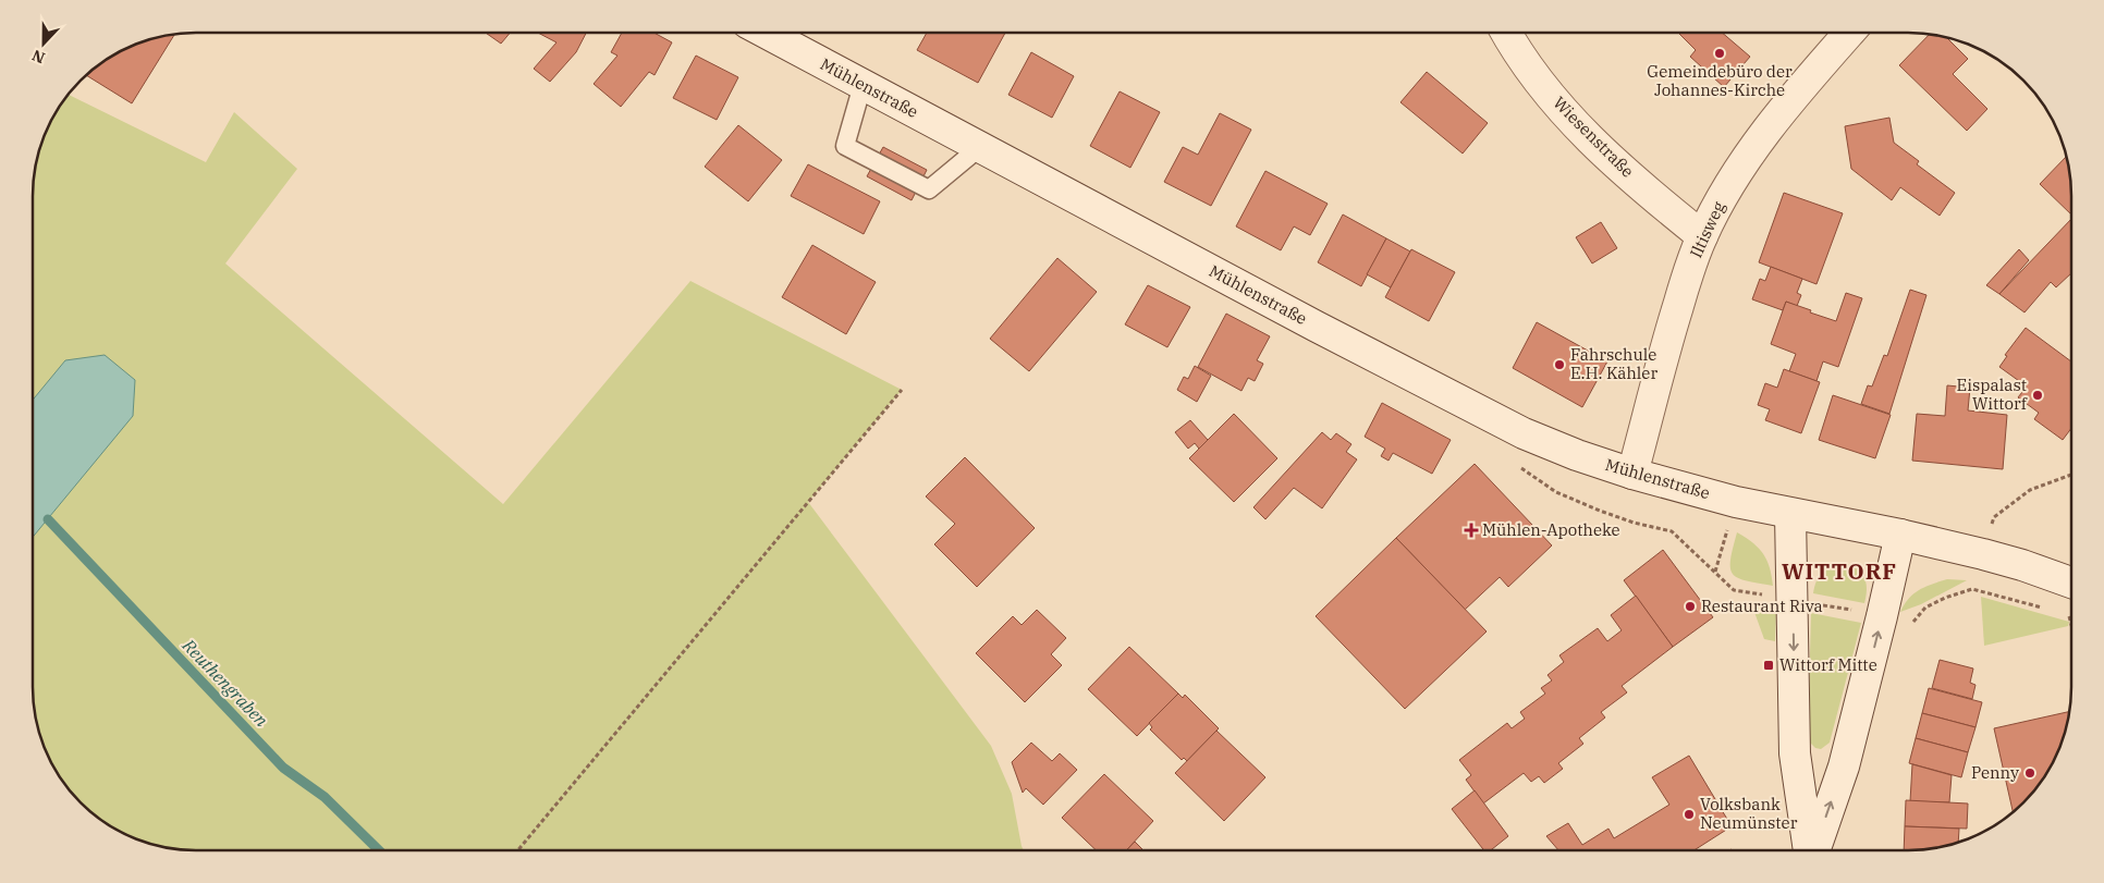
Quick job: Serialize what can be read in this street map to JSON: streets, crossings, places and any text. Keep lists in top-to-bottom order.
{
  "streets": {
    "street": ["Mühlenstraße", "Wiesenstraße", "Iltisweg"]
  },
  "crossings": [
    ["Mühlenstraße", "Iltisweg"],
    ["Wiesenstraße", "Iltisweg"]
  ],
  "districts": ["WITTORF"],
  "water": ["Reuthengraben"],
  "places": {
    "other": [
      "Gemeindebüro der Johannes-Kirche",
      "Fahrschule E.H. Kähler",
      "Eispalast Wittorf",
      "Restaurant Riva",
      "Penny",
      "Volksbank Neumünster"
    ],
    "health": ["Mühlen-Apotheke"],
    "transit": ["Wittorf Mitte"]
  },
  "north": "bottom"
}
